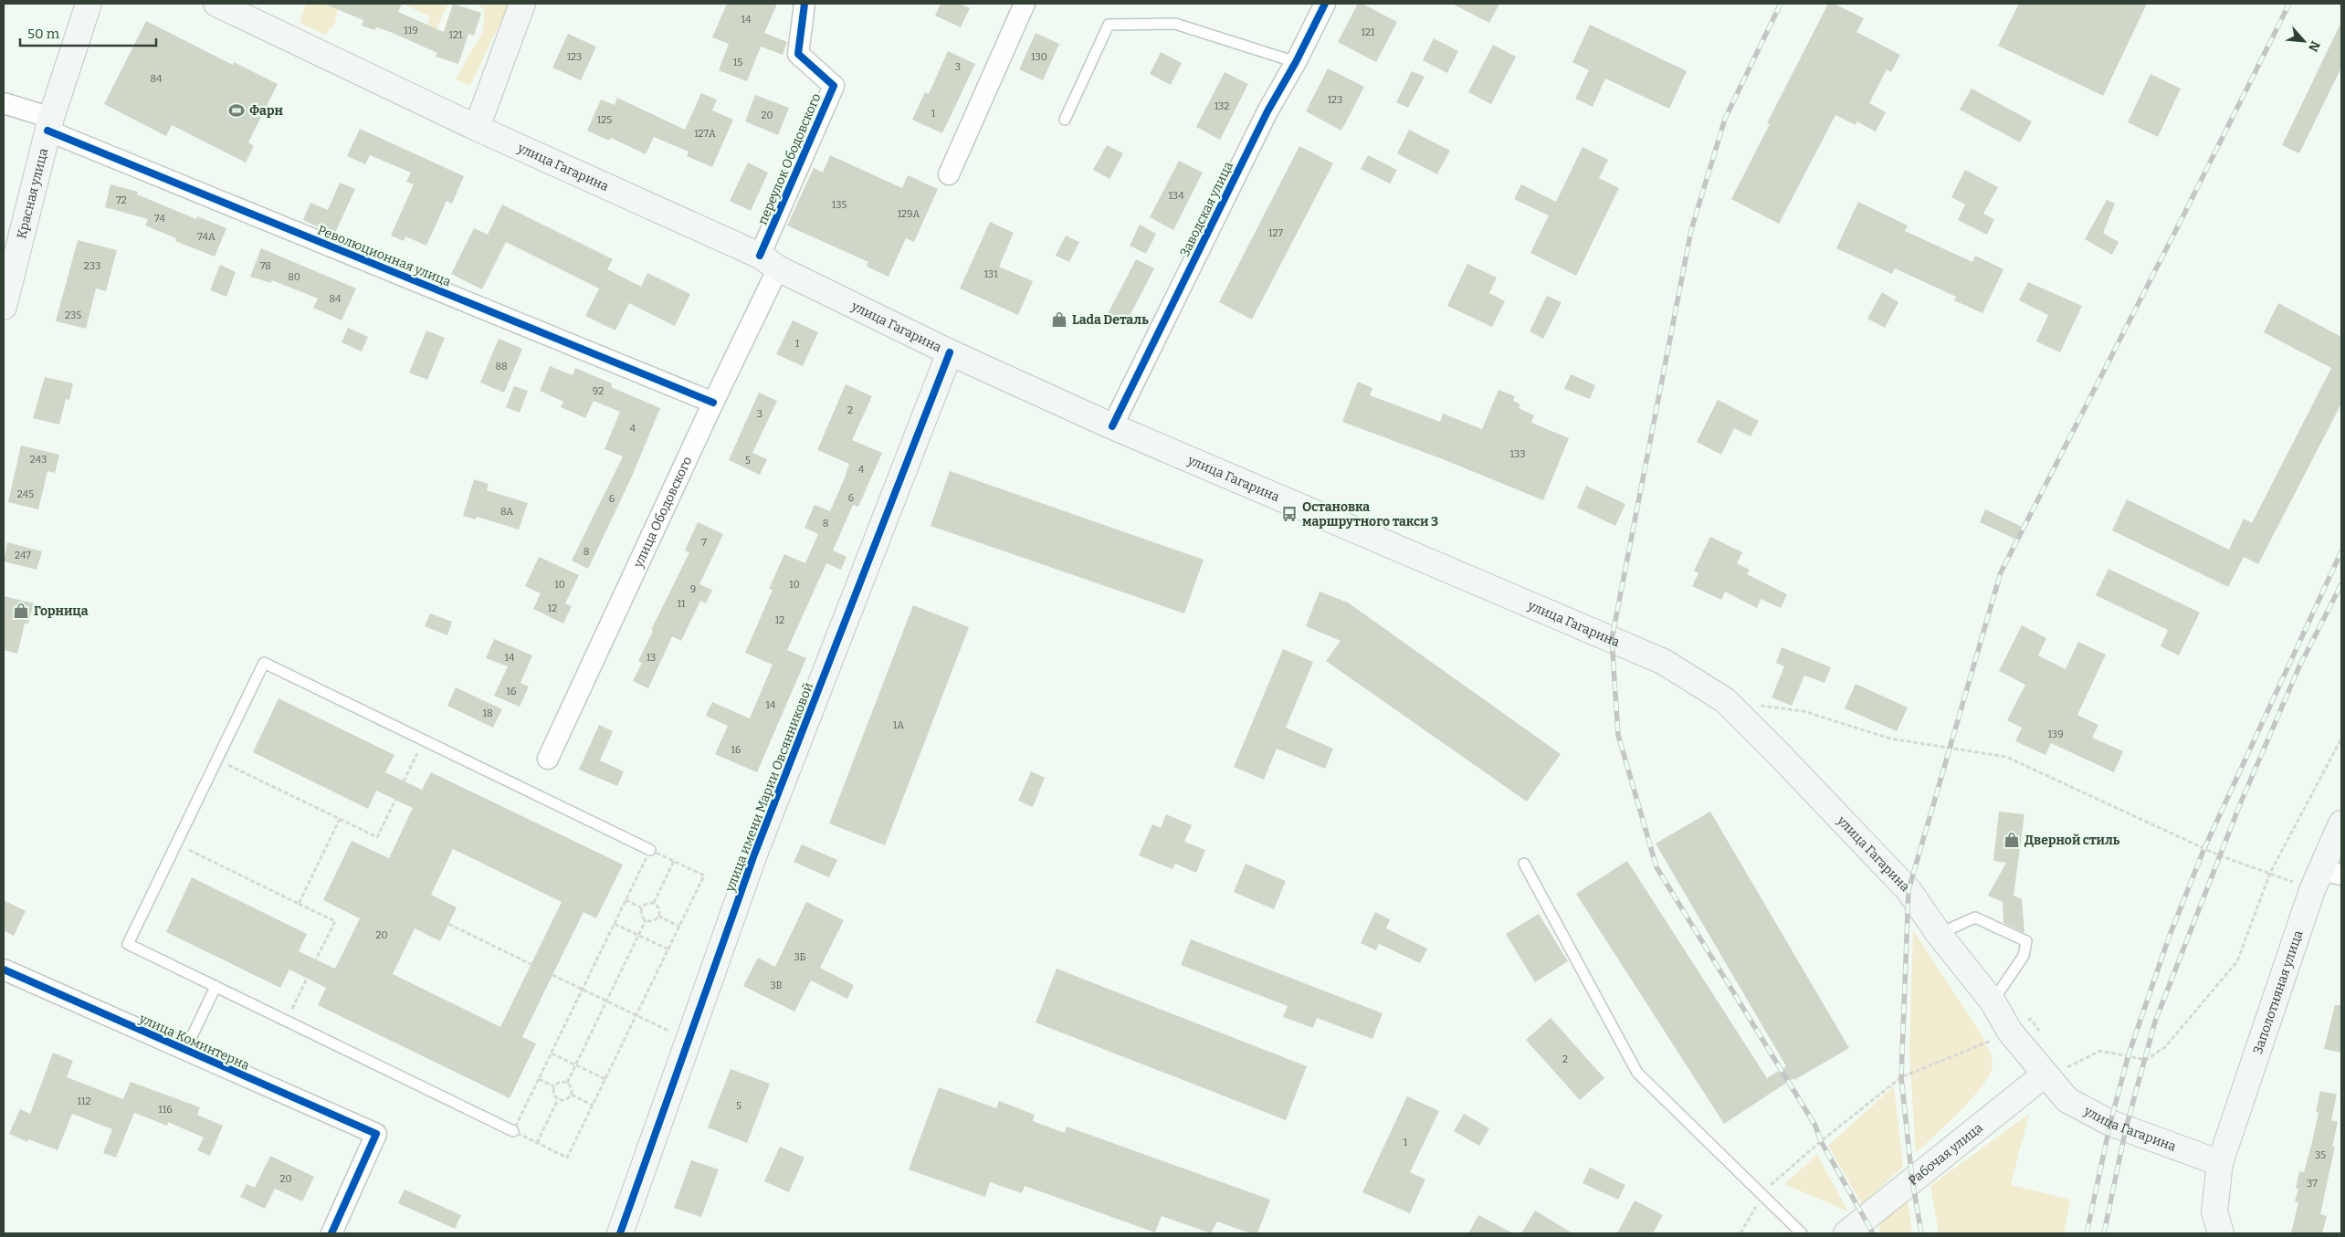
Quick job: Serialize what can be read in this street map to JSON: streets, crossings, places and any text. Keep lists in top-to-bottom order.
{
  "streets": {
    "main road": [
      "улица Гагарина",
      "Красная улица",
      "улица имени Марии Овсянниковой",
      "Заполотняная улица",
      "Рабочая улица"
    ],
    "street": [
      "переулок Ободовского",
      "Заводская улица",
      "Революционная улица",
      "улица Ободовского",
      "улица Коминтерна"
    ]
  },
  "crossings": [
    ["переулок Ободовского", "улица Гагарина"],
    ["переулок Ободовского", "улица Ободовского"],
    ["улица Гагарина", "Заводская улица"],
    ["улица Гагарина", "улица Ободовского"],
    ["улица Гагарина", "улица имени Марии Овсянниковой"],
    ["улица Гагарина", "Заполотняная улица"],
    ["улица Гагарина", "Рабочая улица"],
    ["Красная улица", "Революционная улица"],
    ["Революционная улица", "улица Ободовского"]
  ],
  "places": {
    "sports": ["Фарн"],
    "shop": ["Lada Dеталь", "Горница", "Дверной стиль"],
    "bus stop": ["Остановка маршрутного такси 3"]
  },
  "house_numbers": [
    "14",
    "119",
    "121",
    "121",
    "123",
    "130",
    "15",
    "3",
    "84",
    "123",
    "132",
    "1",
    "20",
    "125",
    "127А",
    "134",
    "72",
    "135",
    "129А",
    "74",
    "127",
    "74А",
    "233",
    "78",
    "131",
    "80",
    "84",
    "235",
    "1",
    "88",
    "92",
    "2",
    "3",
    "4",
    "133",
    "243",
    "5",
    "4",
    "245",
    "6",
    "6",
    "8А",
    "8",
    "7",
    "8",
    "247",
    "10",
    "10",
    "9",
    "11",
    "12",
    "12",
    "14",
    "13",
    "16",
    "14",
    "18",
    "1А",
    "139",
    "16",
    "20",
    "3Б",
    "3В",
    "2",
    "112",
    "5",
    "116",
    "1",
    "35",
    "20",
    "37"
  ],
  "scale_bar": "50 m",
  "north": "bottom right"
}
